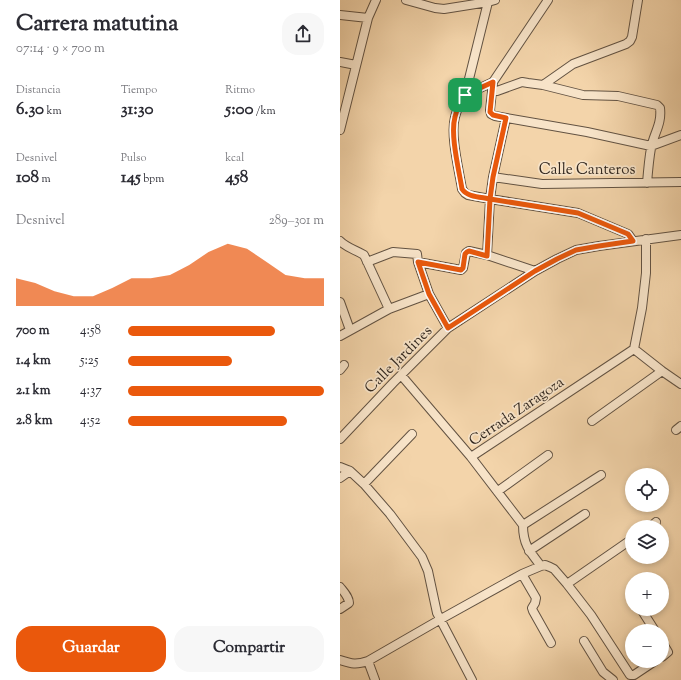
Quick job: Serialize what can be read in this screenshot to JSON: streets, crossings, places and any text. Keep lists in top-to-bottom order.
{
  "streets": {
    "street": ["Calle Canteros", "Calle Jardines", "Cerrada Zaragoza"]
  },
  "page": {
    "heading": ["Carrera matutina", "07:14 · 9 × 700 m"],
    "stats": [
      ["Distancia", "6.30 km"],
      ["Tiempo", "31:30"],
      ["Ritmo", "5:00 /km"],
      ["Desnivel", "108 m"],
      ["Pulso", "145 bpm"],
      ["kcal", "458"]
    ],
    "chart": ["Desnivel", "289–301 m"],
    "list": [
      {
        "name": "700 m",
        "note": "4:58"
      },
      {
        "name": "1.4 km",
        "note": "5:25"
      },
      {
        "name": "2.1 km",
        "note": "4:37"
      },
      {
        "name": "2.8 km",
        "note": "4:52"
      }
    ],
    "map_buttons": ["+", "−"],
    "buttons": ["Guardar", "Compartir"]
  }
}
